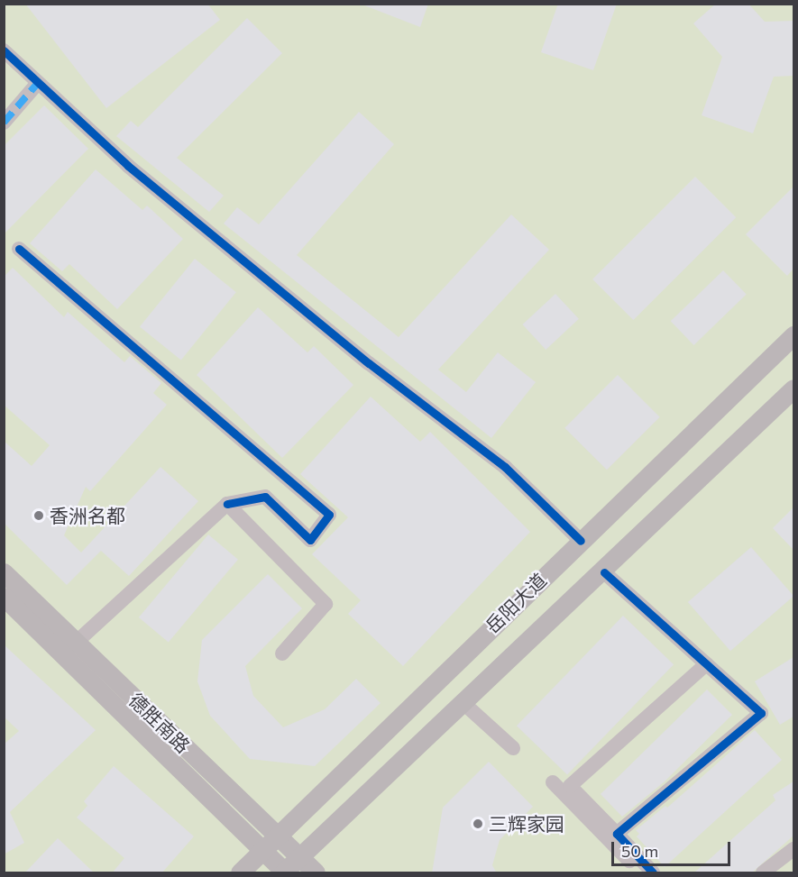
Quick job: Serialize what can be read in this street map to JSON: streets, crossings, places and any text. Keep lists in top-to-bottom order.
{
  "streets": {
    "main road": ["岳阳大道", "德胜南路"]
  },
  "crossings": [
    ["岳阳大道", "德胜南路"]
  ],
  "places": ["香洲名都", "三辉家园"],
  "scale_bar": "50 m"
}
